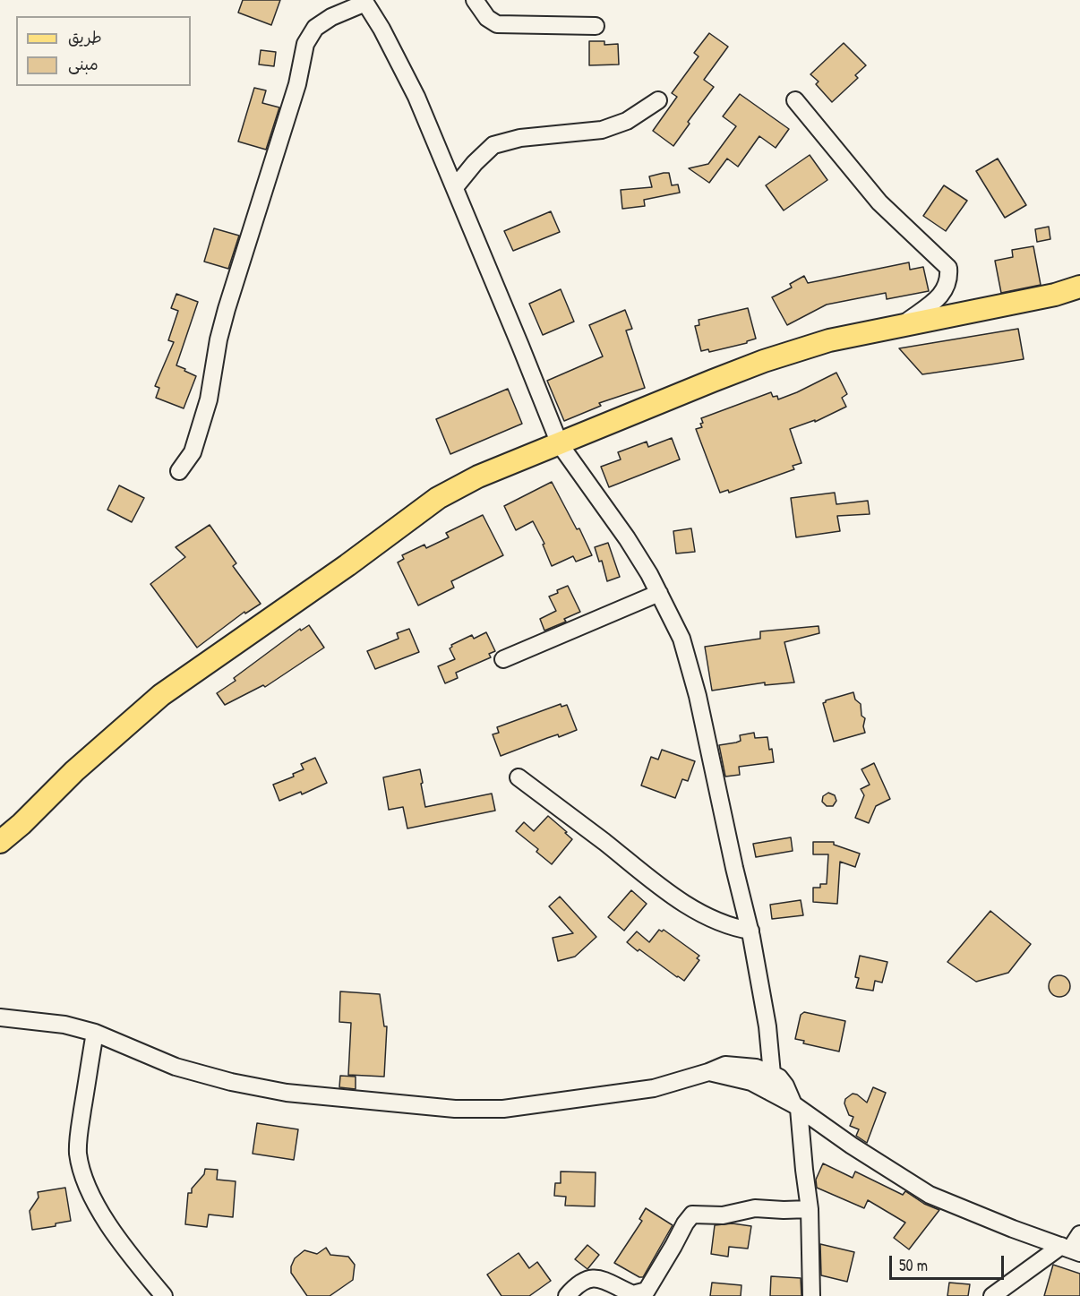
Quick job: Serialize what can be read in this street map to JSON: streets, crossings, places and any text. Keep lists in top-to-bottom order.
{
  "legend": ["طريق", "مبنى"],
  "scale_bar": "50 m"
}
